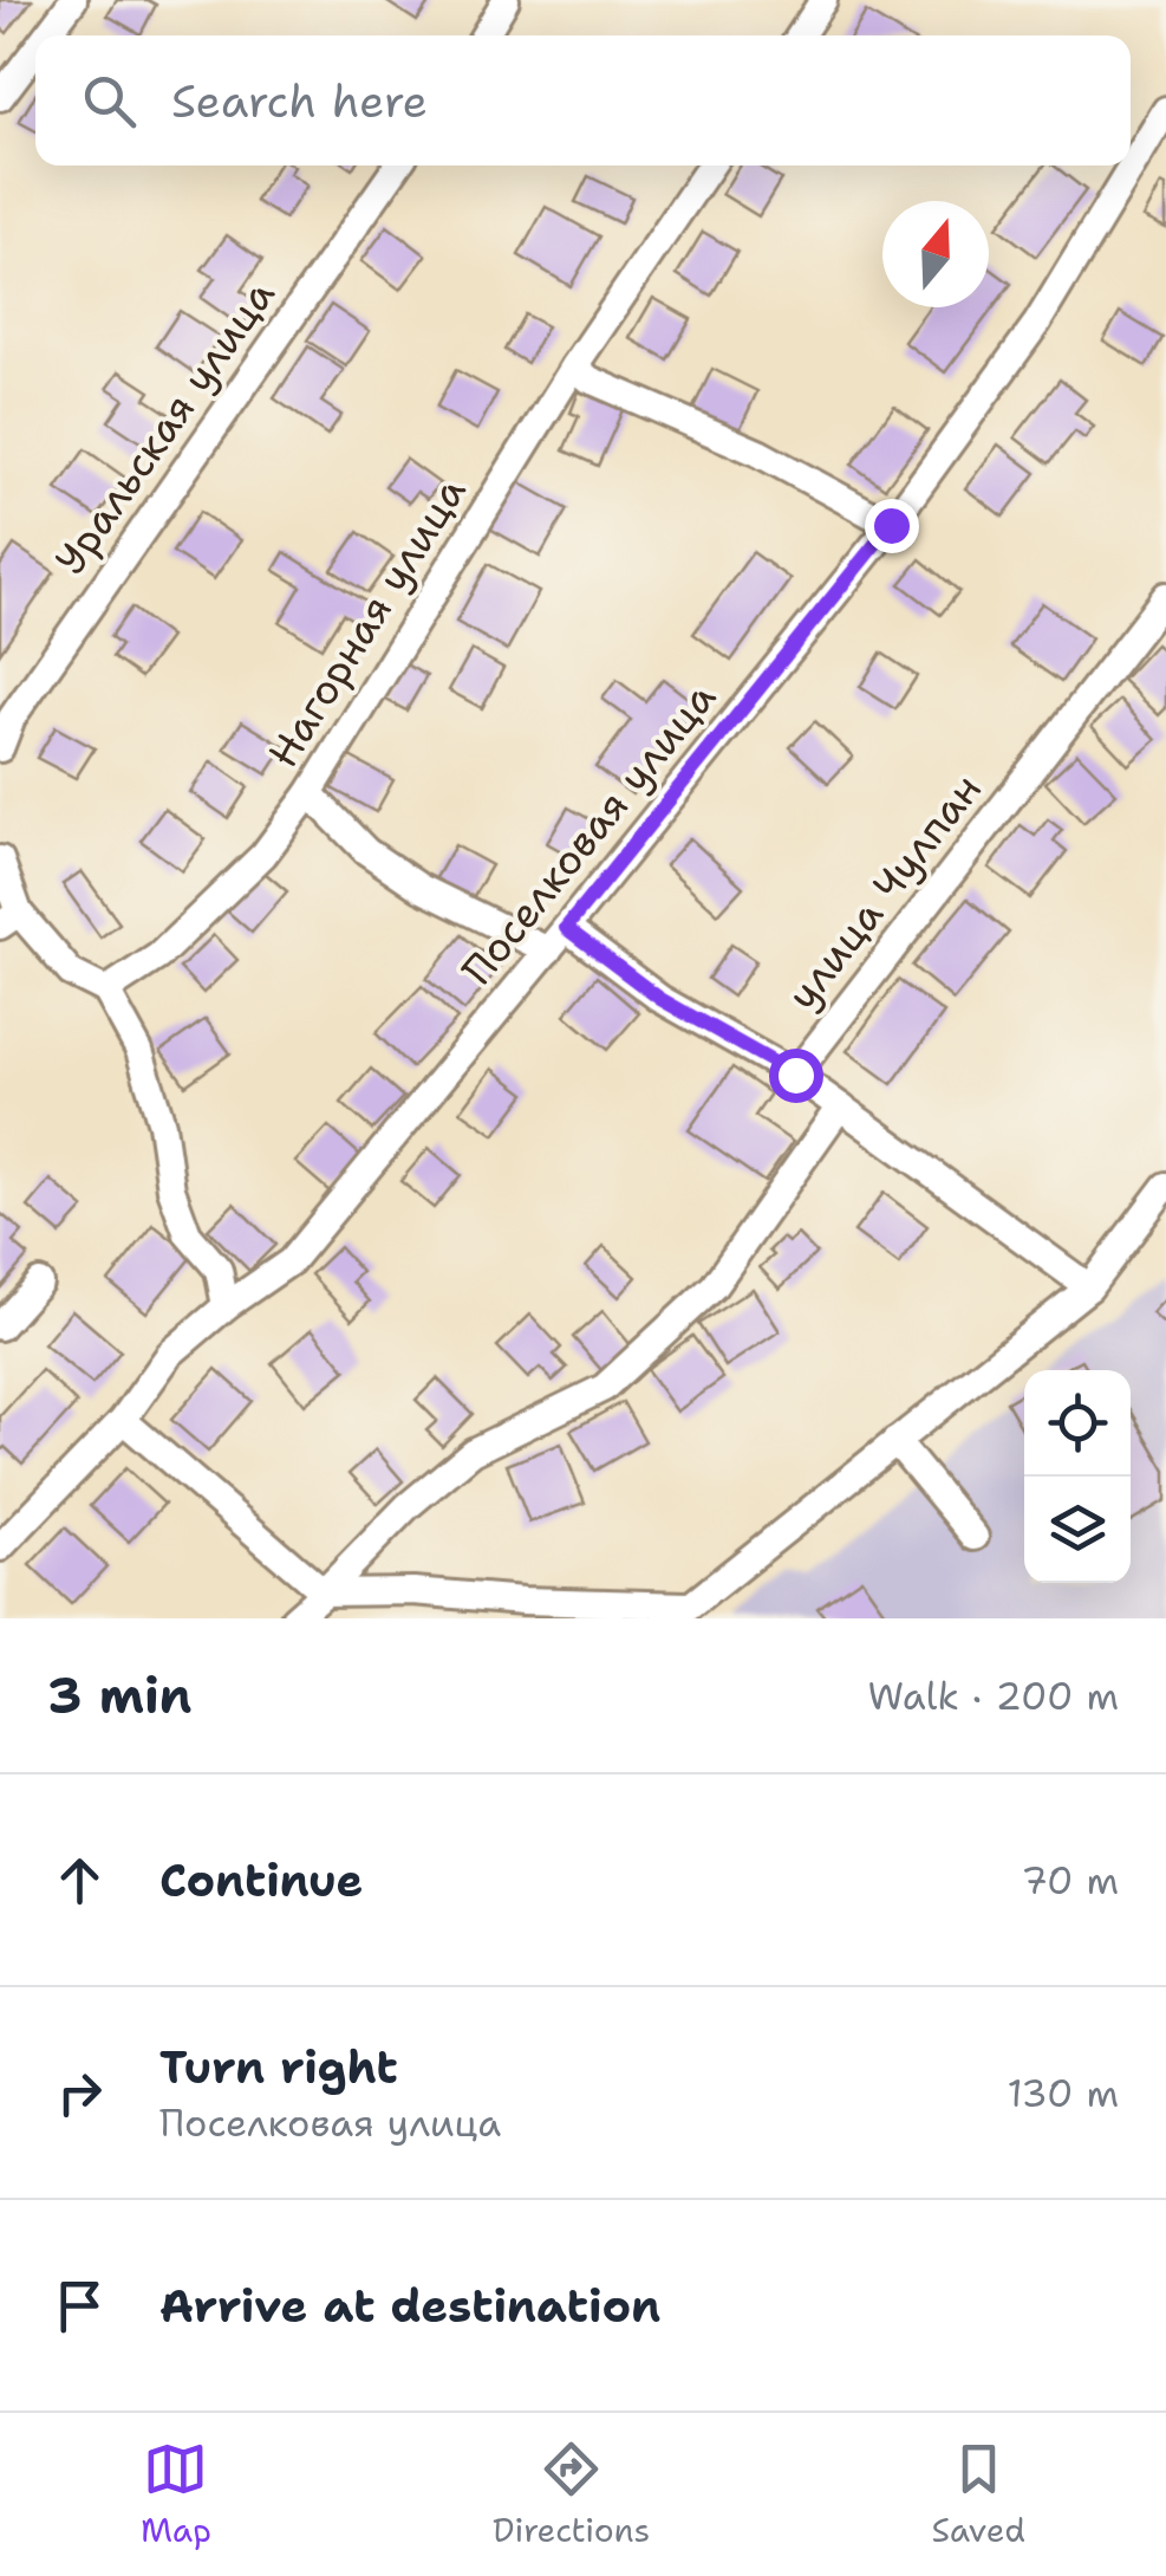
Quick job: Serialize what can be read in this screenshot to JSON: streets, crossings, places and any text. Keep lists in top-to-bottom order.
{
  "streets": {
    "street": [
      "Уральская улица",
      "Нагорная улица",
      "Поселковая улица",
      "улица Чулпан"
    ]
  },
  "north": "top",
  "page": {
    "search": "Search here",
    "heading": ["3 min", "Walk · 200 m"],
    "list": [
      ["Continue", "70 m"],
      ["Turn right", "Поселковая улица", "130 m"],
      "Arrive at destination"
    ],
    "nav": ["Map", "Directions", "Saved"]
  }
}
